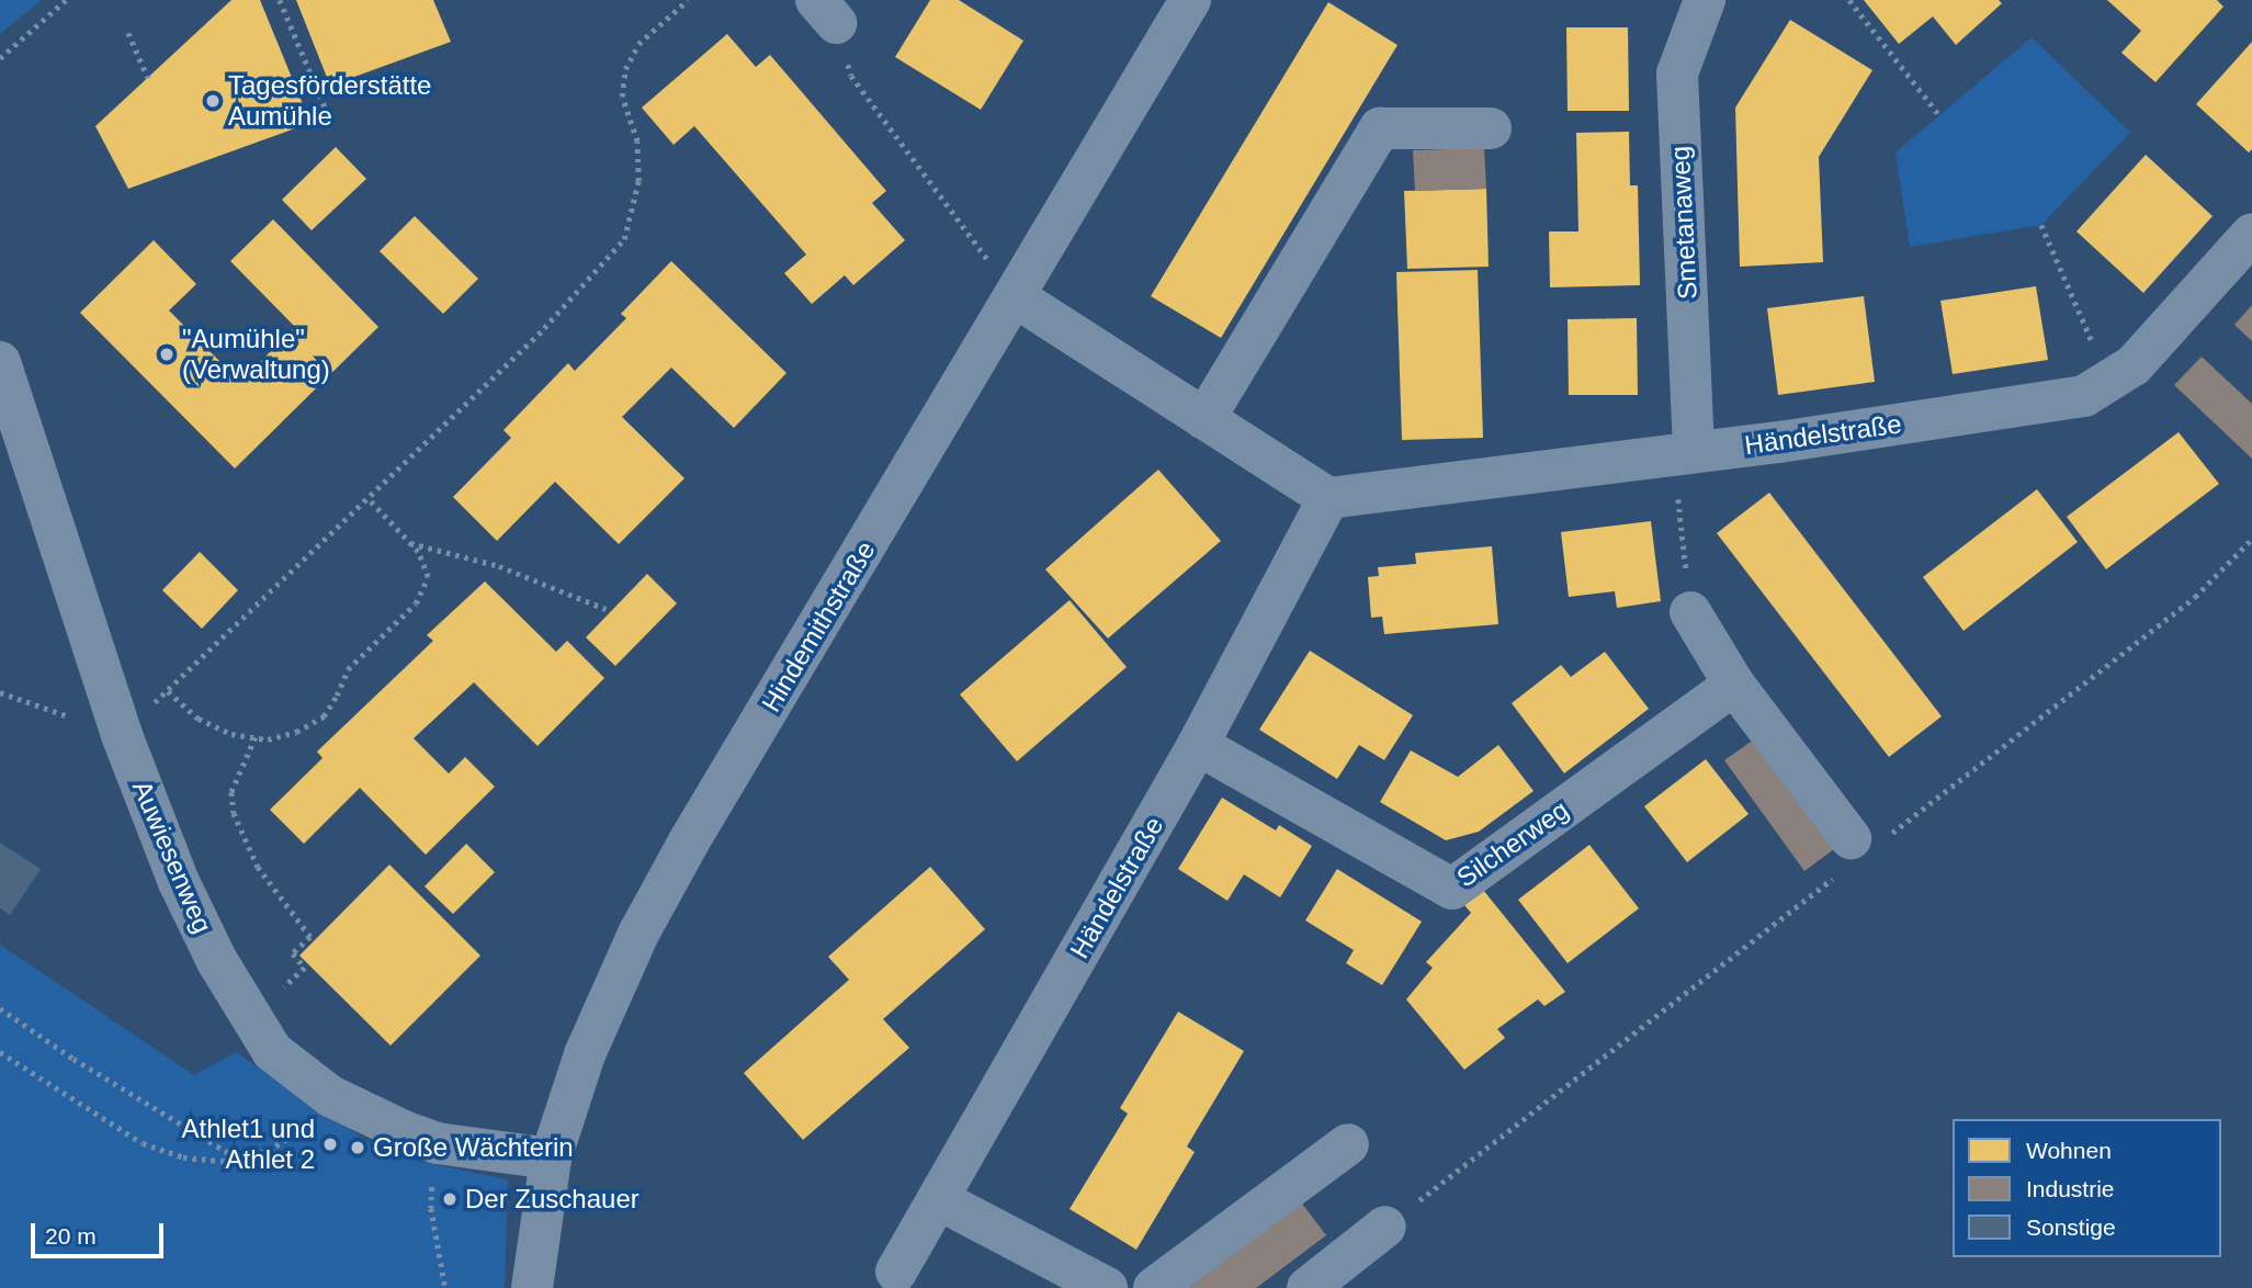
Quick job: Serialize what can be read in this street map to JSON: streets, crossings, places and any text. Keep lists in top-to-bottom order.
{
  "streets": {
    "street": [
      "Smetanaweg",
      "Händelstraße",
      "Hindemithstraße",
      "Silcherweg",
      "Auwiesenweg"
    ]
  },
  "crossings": [
    ["Smetanaweg", "Händelstraße"],
    ["Händelstraße", "Silcherweg"],
    ["Hindemithstraße", "Auwiesenweg"]
  ],
  "places": [
    "Tagesförderstätte Aumühle",
    "\"Aumühle\" (Verwaltung)",
    "Athlet1 und Athlet 2",
    "Große Wächterin",
    "Der Zuschauer"
  ],
  "legend": ["Wohnen", "Industrie", "Sonstige"],
  "scale_bar": "20 m"
}
